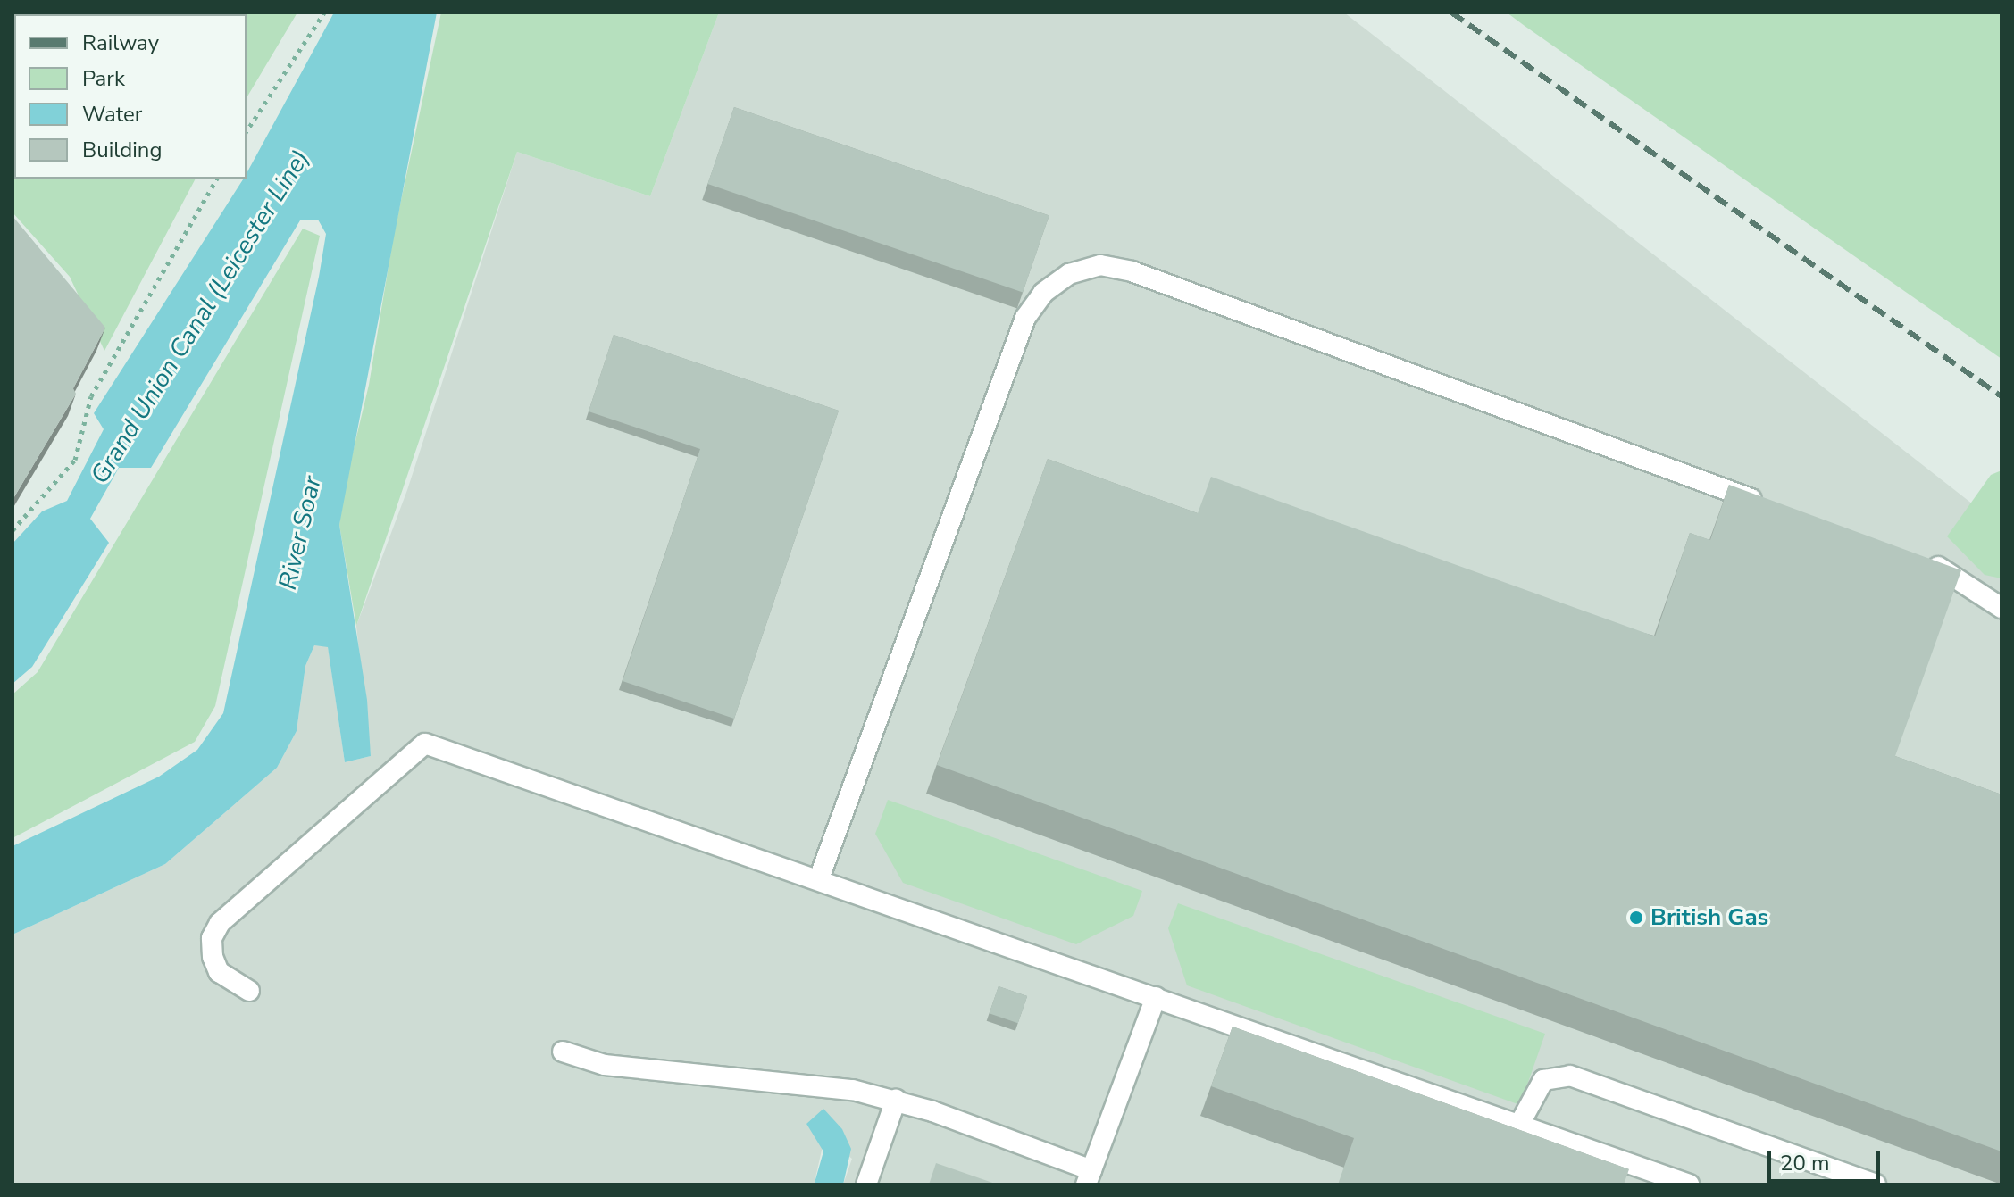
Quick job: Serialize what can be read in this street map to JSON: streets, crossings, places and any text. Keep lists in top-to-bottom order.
{
  "water": ["Grand Union Canal (Leicester Line)", "River Soar"],
  "places": ["British Gas"],
  "legend": [
    "Railway",
    "Park",
    "Water",
    "Building"
  ],
  "scale_bar": "20 m"
}
